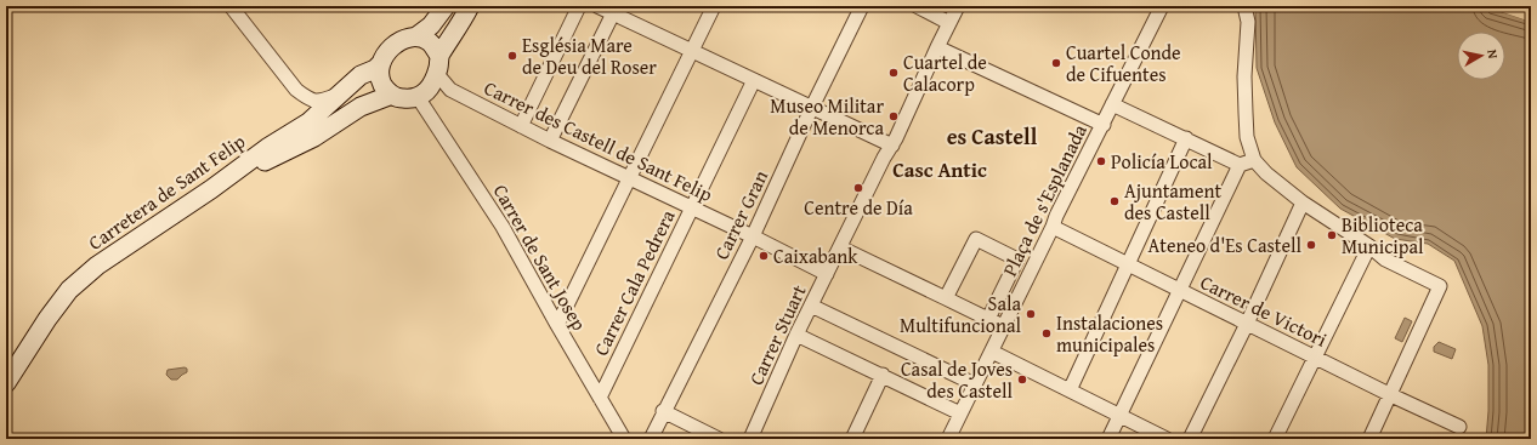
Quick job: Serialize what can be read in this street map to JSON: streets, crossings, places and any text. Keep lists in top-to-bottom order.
{
  "streets": {
    "main road": ["Carretera de Sant Felip"],
    "street": [
      "Carrer des Castell de Sant Felip",
      "Plaça de s'Esplanada",
      "Carrer Gran",
      "Carrer de Sant Josep",
      "Carrer Cala Pedrera",
      "Carrer de Victori",
      "Carrer Stuart"
    ]
  },
  "crossings": [
    ["Carrer des Castell de Sant Felip", "Carretera de Sant Felip"],
    ["Carrer des Castell de Sant Felip", "Carrer Gran"],
    ["Carrer des Castell de Sant Felip", "Carrer de Sant Josep"],
    ["Carrer des Castell de Sant Felip", "Carrer Cala Pedrera"],
    ["Carrer des Castell de Sant Felip", "Carrer Stuart"],
    ["Carretera de Sant Felip", "Carrer de Sant Josep"],
    ["Plaça de s'Esplanada", "Carrer de Victori"],
    ["Carrer de Sant Josep", "Carrer Cala Pedrera"]
  ],
  "districts": ["es Castell", "Casc Antic"],
  "places": [
    "Església Mare de Deu del Roser",
    "Cuartel Conde de Cifuentes",
    "Cuartel de Calacorp",
    "Museo Militar de Menorca",
    "Policía Local",
    "Centre de Día",
    "Ajuntament des Castell",
    "Biblioteca Municipal",
    "Ateneo d'Es Castell",
    "Caixabank",
    "Sala Multifuncional",
    "Instalaciones municipales",
    "Casal de Joves des Castell"
  ],
  "north": "right"
}
